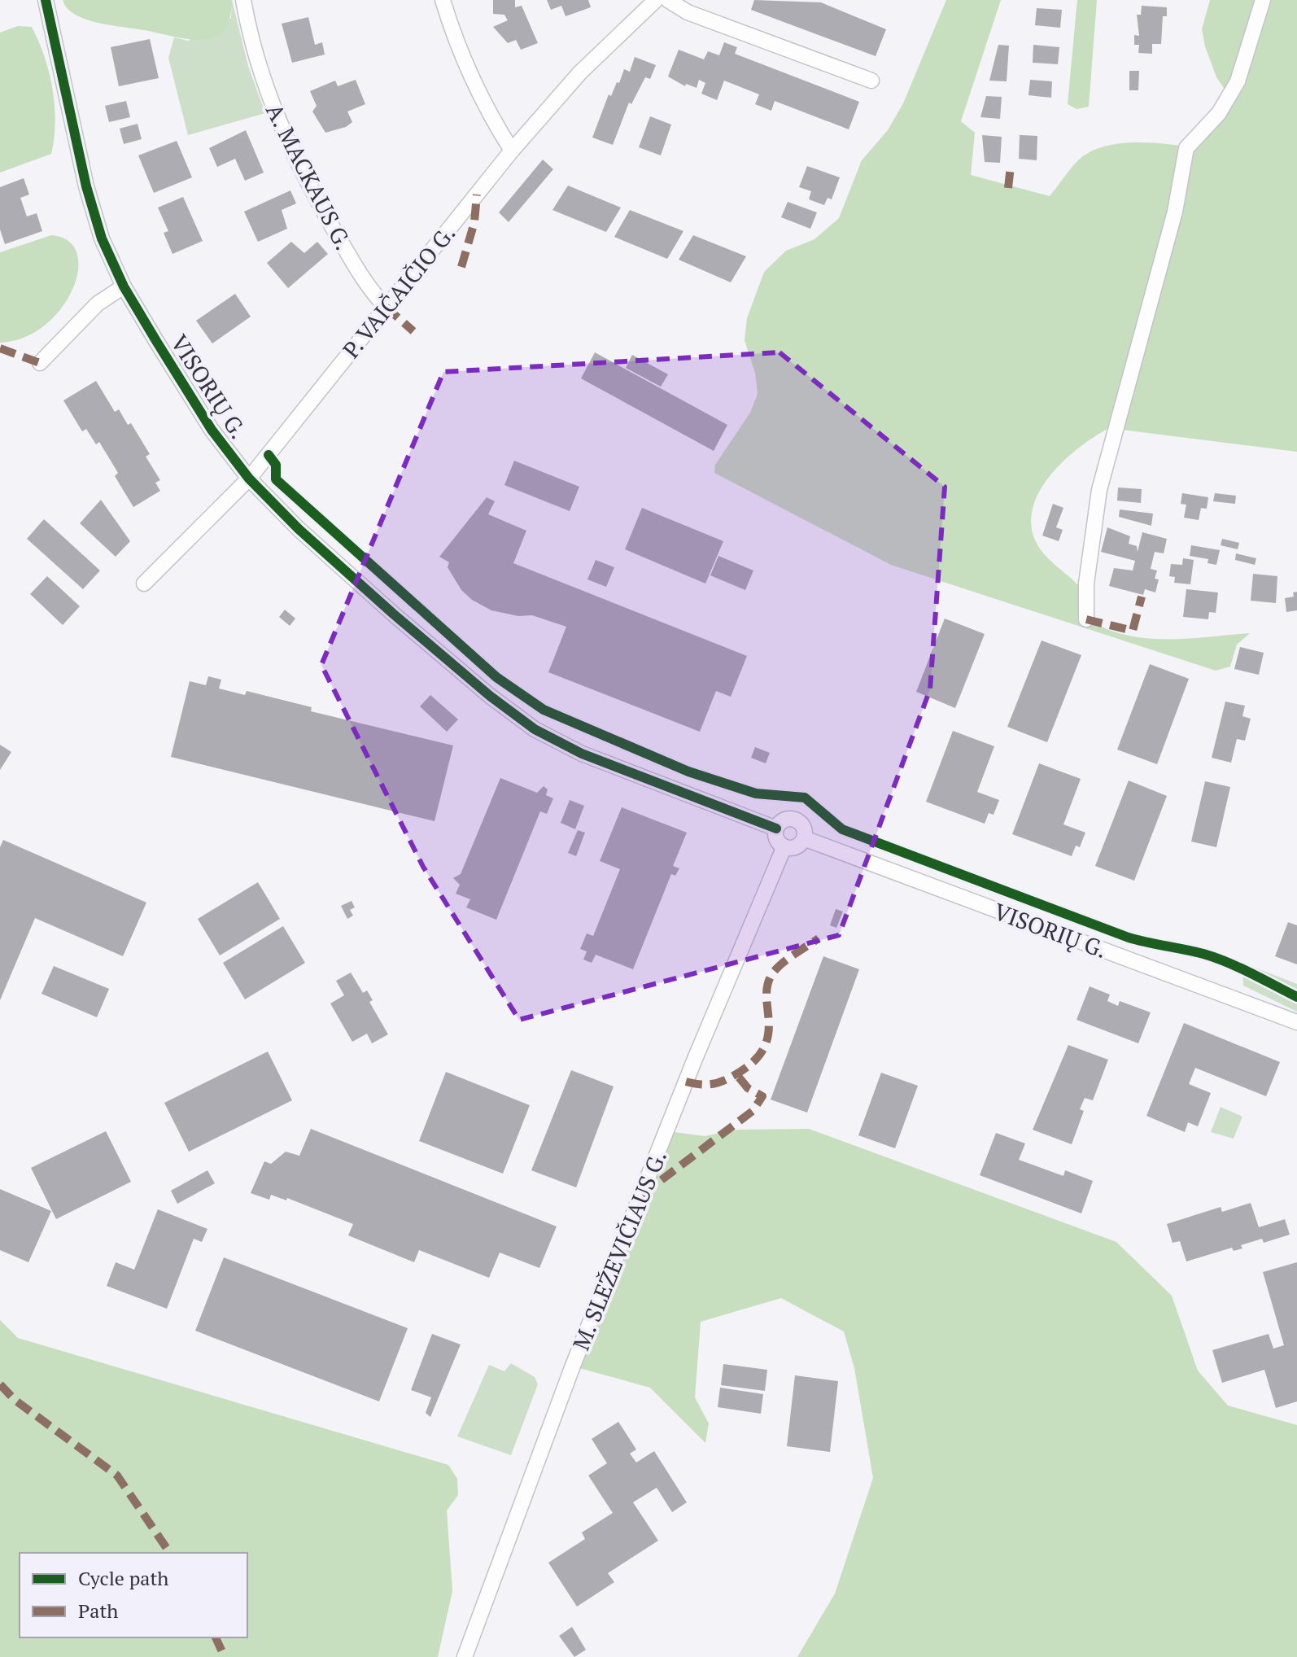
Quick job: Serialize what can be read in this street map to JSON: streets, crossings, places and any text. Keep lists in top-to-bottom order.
{
  "streets": {
    "street": [
      "A. MACKAUS G.",
      "P. VAIČAIČIO G.",
      "VISORIŲ G.",
      "M. SLEŽEVIČIAUS G."
    ]
  },
  "crossings": [
    ["A. MACKAUS G.", "P. VAIČAIČIO G."],
    ["P. VAIČAIČIO G.", "VISORIŲ G."],
    ["VISORIŲ G.", "M. SLEŽEVIČIAUS G."]
  ],
  "legend": ["Cycle path", "Path"]
}
